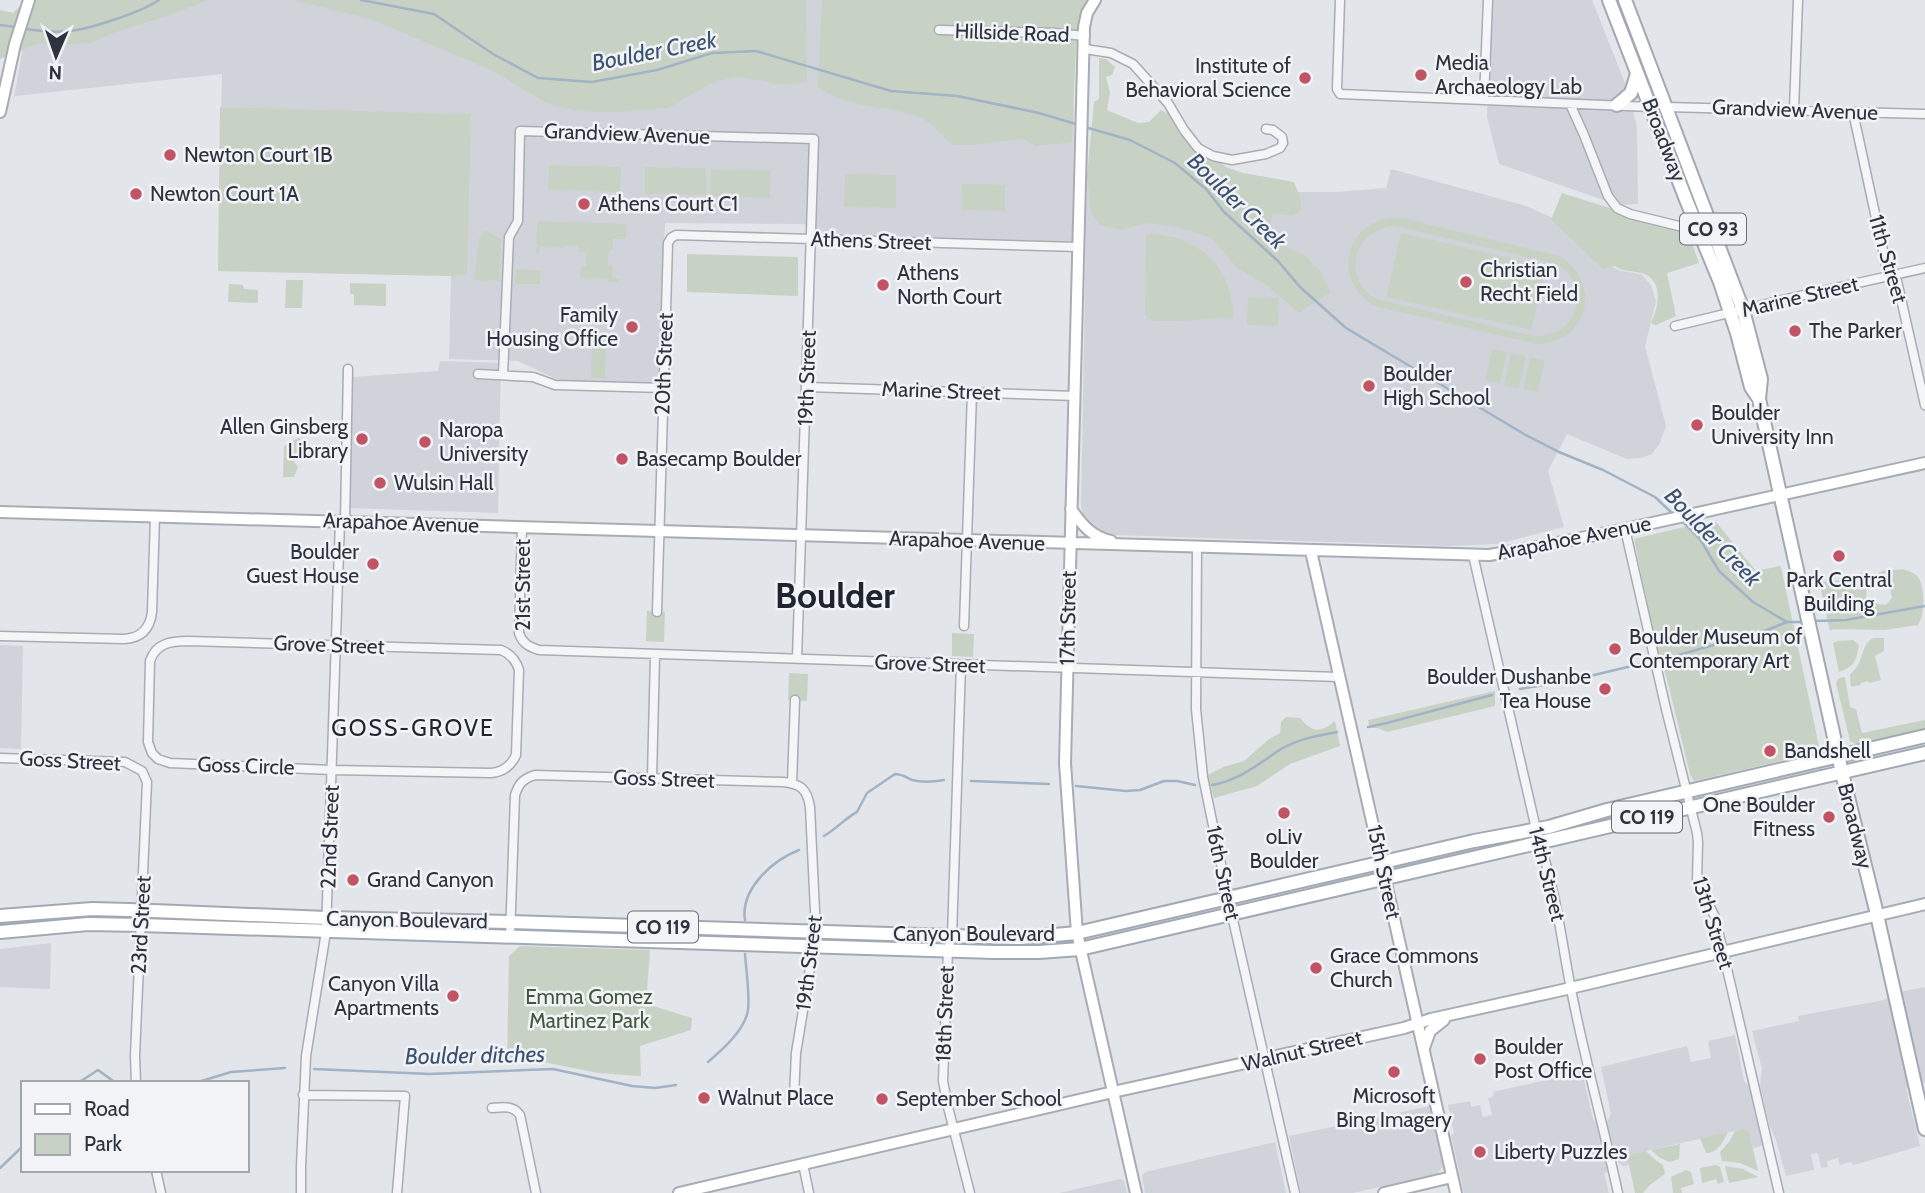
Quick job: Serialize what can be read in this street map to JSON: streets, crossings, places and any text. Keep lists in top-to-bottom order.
{
  "streets": {
    "main road": [
      "Broadway",
      "CO 93",
      "CO 119",
      "Canyon Boulevard"
    ],
    "street": [
      "Hillside Road",
      "Grandview Avenue",
      "Athens Street",
      "11th Street",
      "Marine Street",
      "20th Street",
      "19th Street",
      "Arapahoe Avenue",
      "21st Street",
      "17th Street",
      "Grove Street",
      "Goss Street",
      "Goss Circle",
      "22nd Street",
      "15th Street",
      "16th Street",
      "14th Street",
      "13th Street",
      "23rd Street",
      "18th Street",
      "Walnut Street"
    ]
  },
  "crossings": [
    ["Hillside Road", "17th Street"],
    ["Grandview Avenue", "Broadway"],
    ["Grandview Avenue", "11th Street"],
    ["Grandview Avenue", "19th Street"],
    ["Broadway", "Marine Street"],
    ["Broadway", "Arapahoe Avenue"],
    ["Broadway", "Canyon Boulevard"],
    ["Broadway", "Walnut Street"],
    ["Athens Street", "20th Street"],
    ["Athens Street", "19th Street"],
    ["Athens Street", "17th Street"],
    ["11th Street", "Marine Street"],
    ["Marine Street", "19th Street"],
    ["Marine Street", "17th Street"],
    ["20th Street", "Arapahoe Avenue"],
    ["19th Street", "Arapahoe Avenue"],
    ["19th Street", "Grove Street"],
    ["19th Street", "Goss Street"],
    ["19th Street", "Canyon Boulevard"],
    ["Arapahoe Avenue", "21st Street"],
    ["Arapahoe Avenue", "17th Street"],
    ["Arapahoe Avenue", "22nd Street"],
    ["Arapahoe Avenue", "15th Street"],
    ["Arapahoe Avenue", "16th Street"],
    ["Arapahoe Avenue", "14th Street"],
    ["Arapahoe Avenue", "13th Street"],
    ["21st Street", "Grove Street"],
    ["21st Street", "Goss Circle"],
    ["17th Street", "Grove Street"],
    ["17th Street", "Canyon Boulevard"],
    ["17th Street", "Walnut Street"],
    ["Grove Street", "Goss Circle"],
    ["Grove Street", "22nd Street"],
    ["Grove Street", "15th Street"],
    ["Grove Street", "16th Street"],
    ["Grove Street", "18th Street"],
    ["Goss Street", "Canyon Boulevard"],
    ["Goss Street", "23rd Street"],
    ["Goss Circle", "22nd Street"],
    ["22nd Street", "Canyon Boulevard"],
    ["15th Street", "Canyon Boulevard"],
    ["15th Street", "Walnut Street"],
    ["16th Street", "Canyon Boulevard"],
    ["16th Street", "Walnut Street"],
    ["14th Street", "Canyon Boulevard"],
    ["14th Street", "Walnut Street"],
    ["Canyon Boulevard", "13th Street"],
    ["Canyon Boulevard", "23rd Street"],
    ["Canyon Boulevard", "18th Street"],
    ["13th Street", "Walnut Street"],
    ["18th Street", "Walnut Street"]
  ],
  "districts": ["Boulder", "GOSS-GROVE"],
  "water": ["Boulder Creek", "Boulder ditches"],
  "parks": ["Emma Gomez Martinez Park"],
  "places": [
    "Media Archaeology Lab",
    "Institute of Behavioral Science",
    "Newton Court 1B",
    "Newton Court 1A",
    "Athens Court C1",
    "Christian Recht Field",
    "Athens North Court",
    "Family Housing Office",
    "The Parker",
    "Boulder High School",
    "Boulder University Inn",
    "Allen Ginsberg Library",
    "Naropa University",
    "Basecamp Boulder",
    "Wulsin Hall",
    "Park Central Building",
    "Boulder Guest House",
    "Boulder Museum of Contemporary Art",
    "Boulder Dushanbe Tea House",
    "Bandshell",
    "oLiv Boulder",
    "One Boulder Fitness",
    "Grand Canyon",
    "Grace Commons Church",
    "Canyon Villa Apartments",
    "Boulder Post Office",
    "Microsoft Bing Imagery",
    "Walnut Place",
    "September School",
    "Liberty Puzzles"
  ],
  "legend": ["Road", "Park"],
  "north": "bottom"
}
